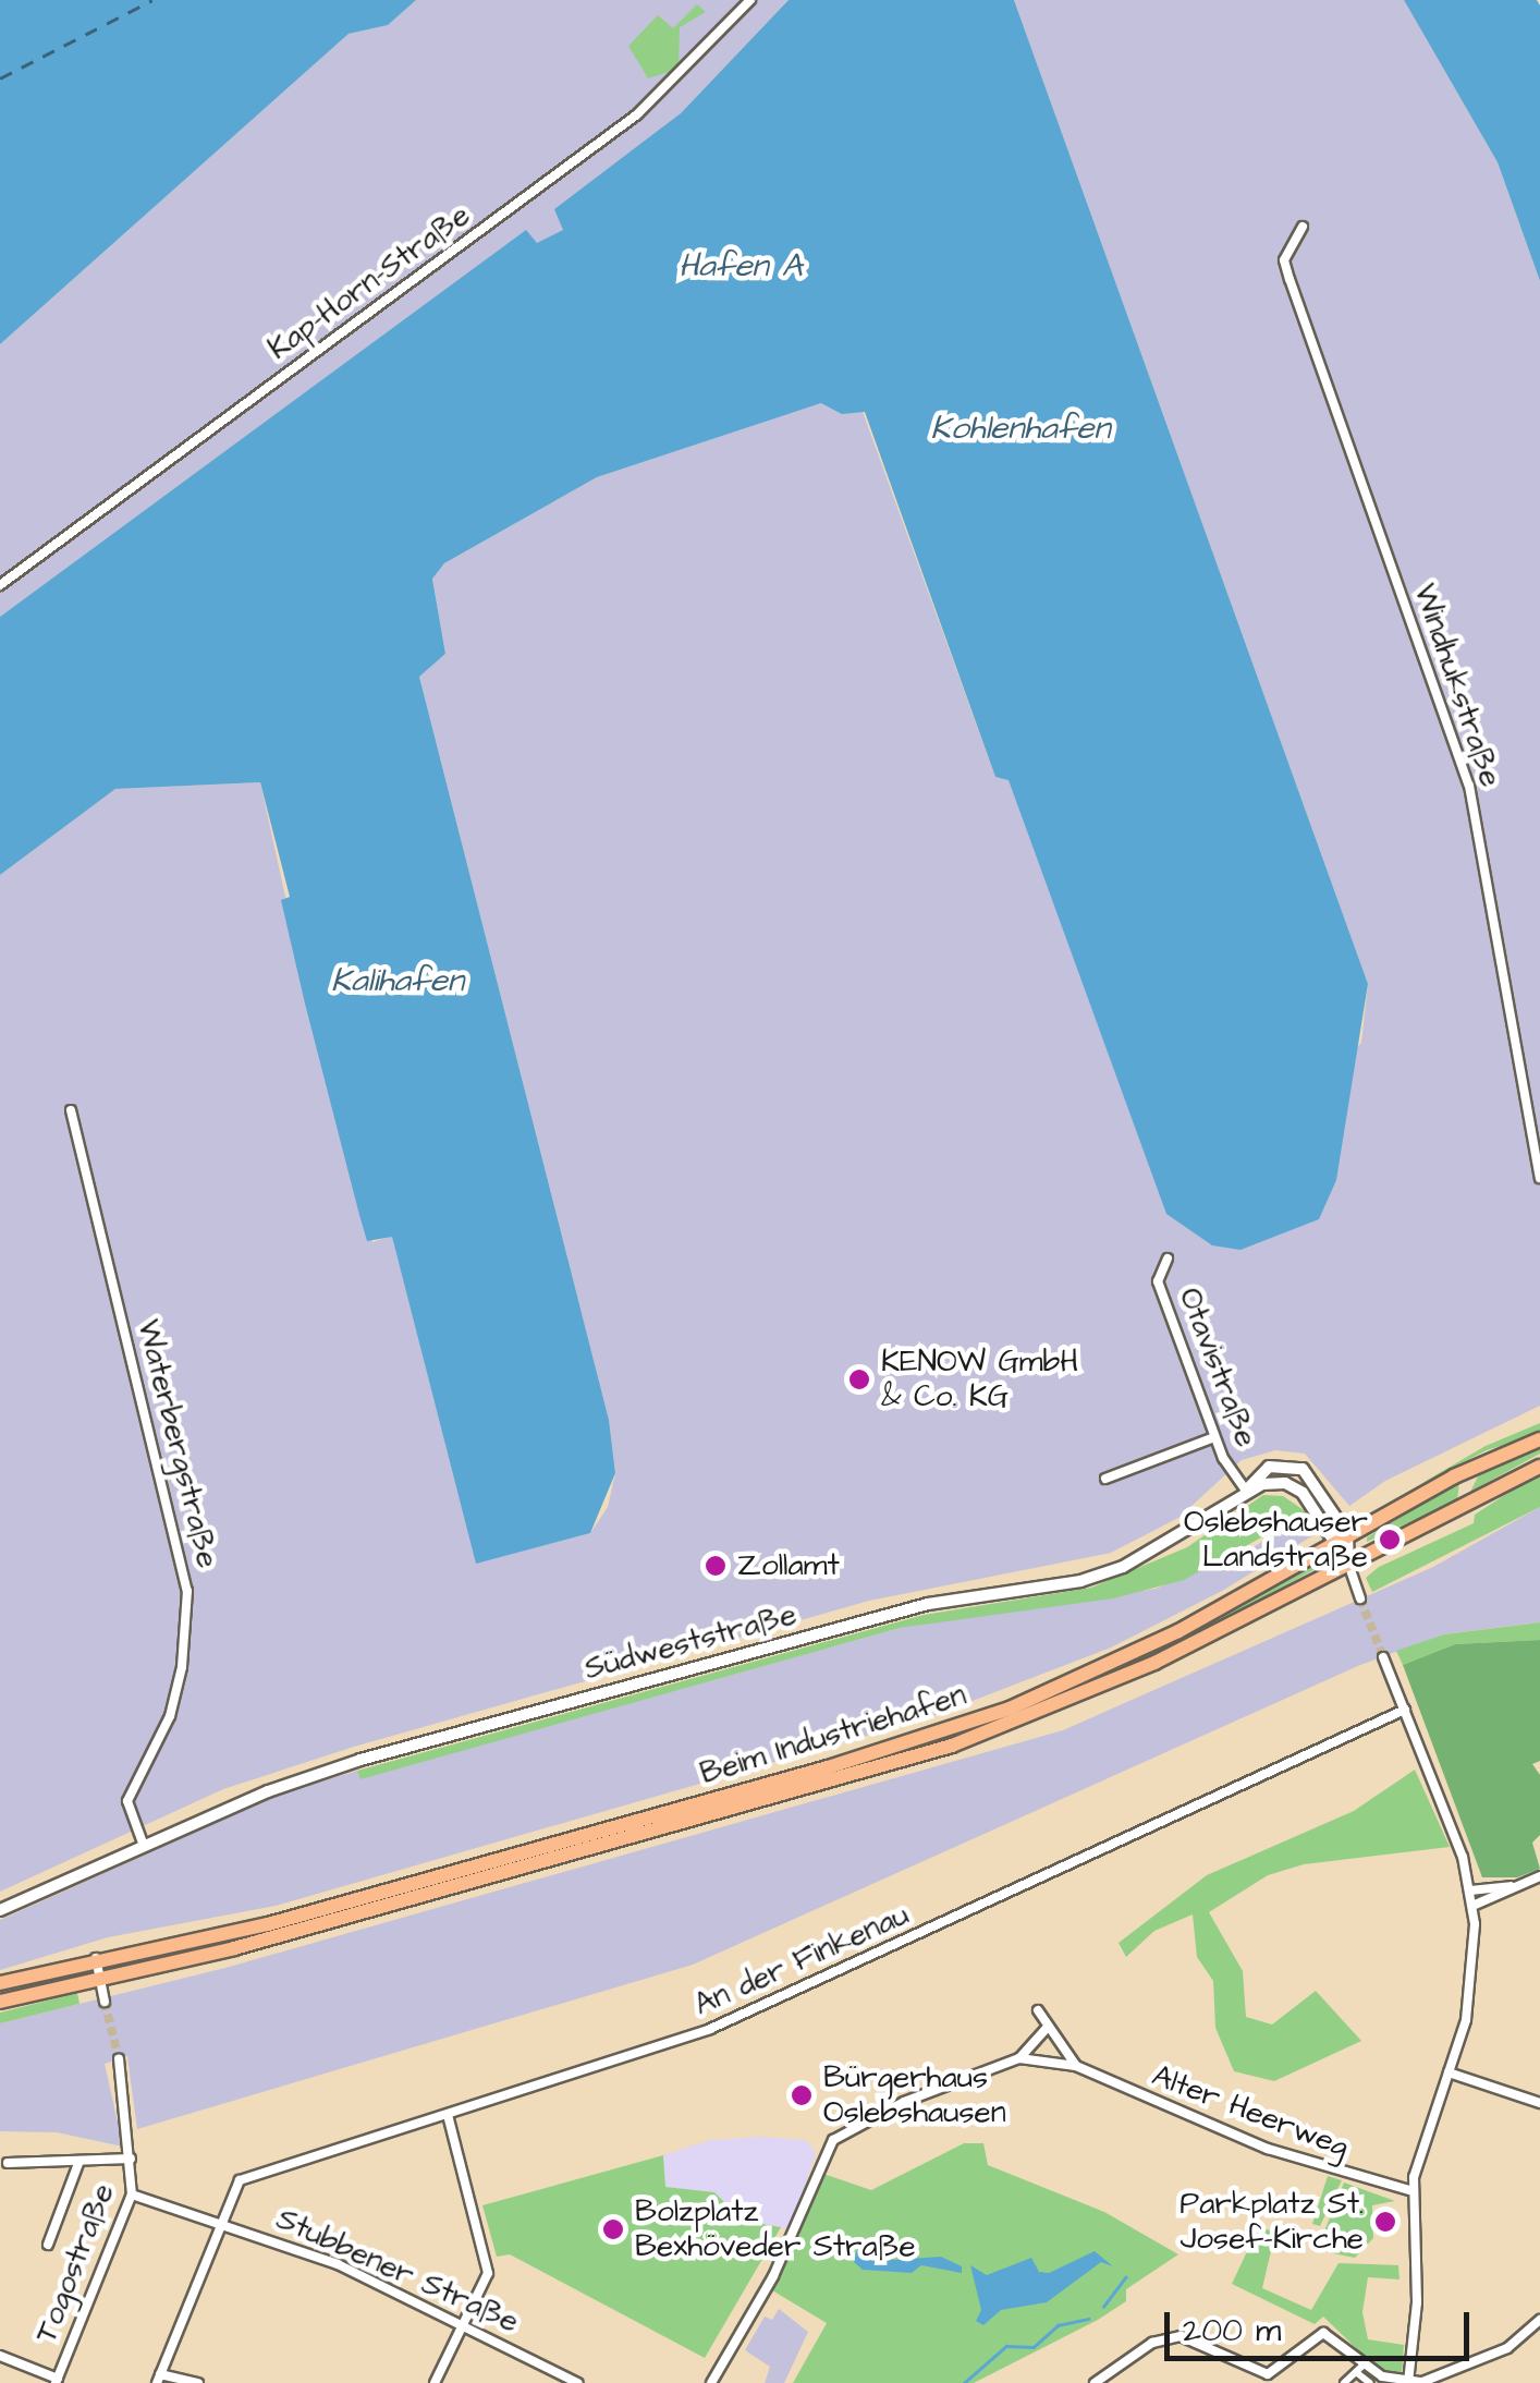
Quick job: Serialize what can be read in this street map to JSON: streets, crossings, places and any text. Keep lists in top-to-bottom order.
{
  "streets": {
    "main road": ["Beim Industriehafen"],
    "street": [
      "Kap-Horn-Straße",
      "Windhukstraße",
      "Otavistraße",
      "Waterbergstraße",
      "Südweststraße",
      "An der Finkenau",
      "Alter Heerweg",
      "Togostraße",
      "Stubbener Straße"
    ]
  },
  "crossings": [
    ["Otavistraße", "Südweststraße"],
    ["Waterbergstraße", "Südweststraße"],
    ["Südweststraße", "Beim Industriehafen"],
    ["An der Finkenau", "Stubbener Straße"],
    ["Togostraße", "Stubbener Straße"]
  ],
  "water": ["Hafen A", "Kohlenhafen", "Kalihafen"],
  "places": [
    "KENOW GmbH & Co. KG",
    "Oslebshauser Landstraße",
    "Zollamt",
    "Bürgerhaus Oslebshausen",
    "Parkplatz St. Josef-Kirche",
    "Bolzplatz Bexhöveder Straße"
  ],
  "scale_bar": "200 m"
}
